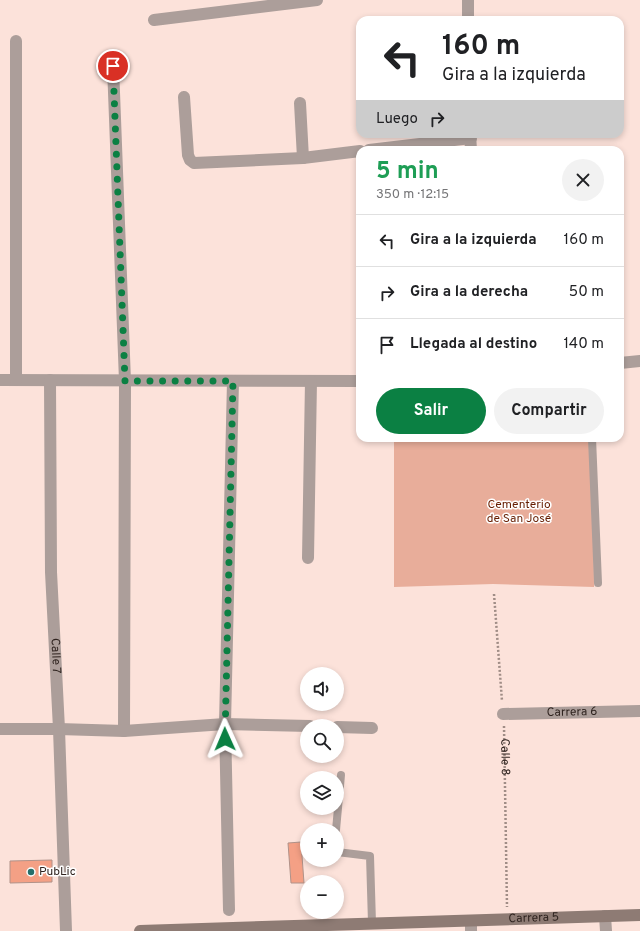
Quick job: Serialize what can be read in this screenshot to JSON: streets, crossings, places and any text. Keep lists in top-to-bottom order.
{
  "streets": {
    "main road": ["Carrera 5"],
    "street": ["Calle 7", "Carrera 6"],
    "path": ["Calle 8"]
  },
  "crossings": [
    ["Carrera 6", "Calle 8"],
    ["Calle 8", "Carrera 5"]
  ],
  "parks": ["Cementerio de San José"],
  "places": ["PubLic"],
  "page": {
    "turn": ["160 m", "Gira a la izquierda"],
    "then": "Luego",
    "heading": ["5 min", "350 m · 12:15"],
    "list": [
      {
        "name": "Gira a la izquierda",
        "value": "160 m"
      },
      {
        "name": "Gira a la derecha",
        "value": "50 m"
      },
      {
        "name": "Llegada al destino",
        "value": "140 m"
      }
    ],
    "buttons": ["Salir", "Compartir"],
    "map_buttons": ["+", "−"]
  }
}
